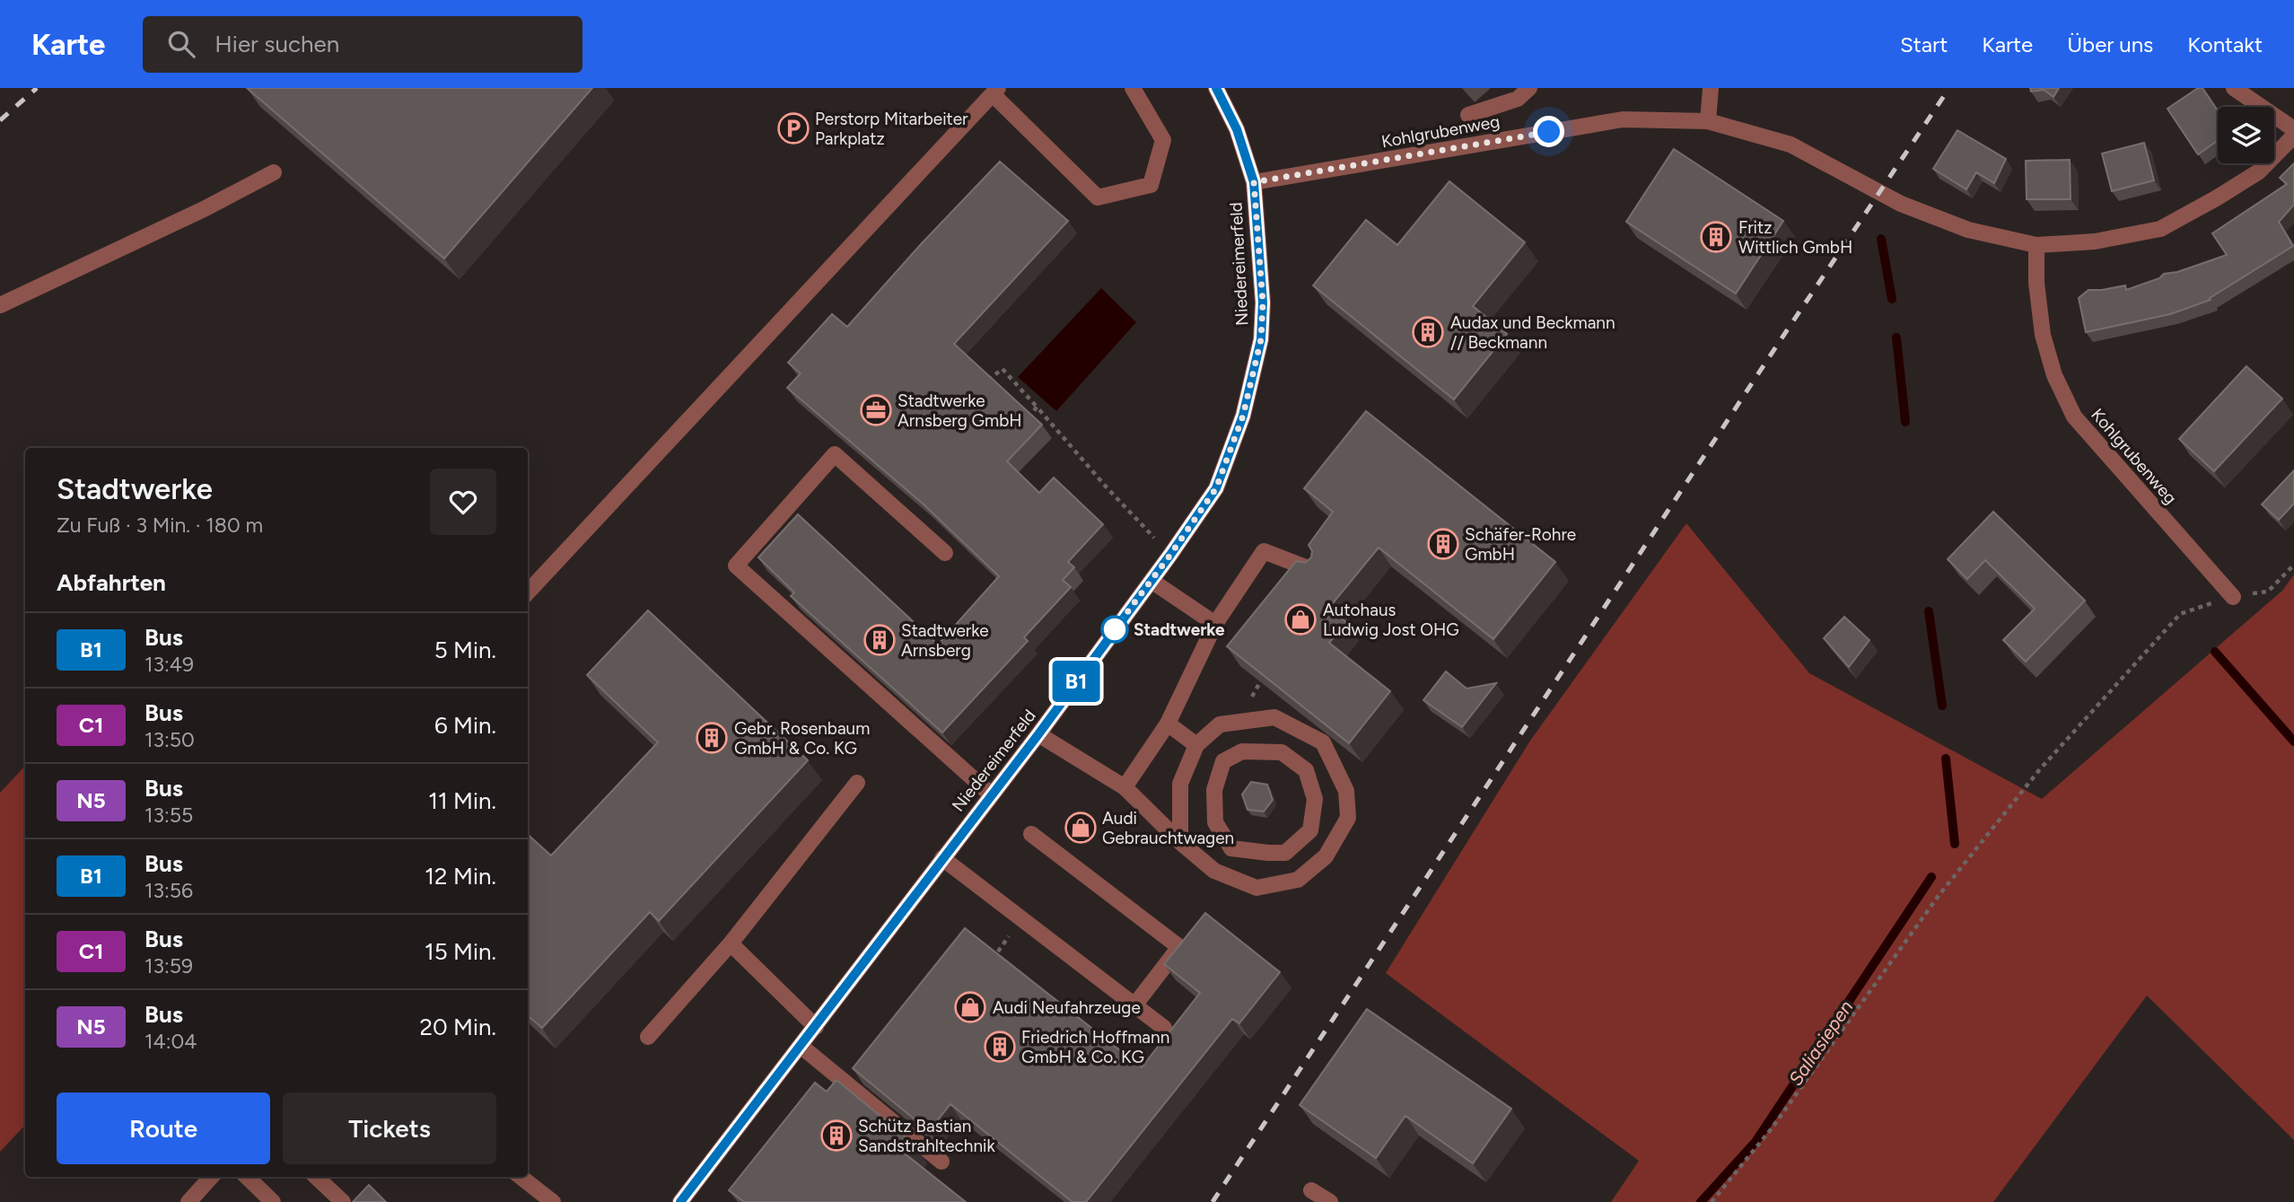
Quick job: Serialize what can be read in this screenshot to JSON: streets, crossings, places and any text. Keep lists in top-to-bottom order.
{
  "streets": {
    "street": ["Kohlgrubenweg", "Niedereimerfeld"]
  },
  "crossings": [
    ["Kohlgrubenweg", "Niedereimerfeld"]
  ],
  "water": ["Saliasiepen"],
  "places": {
    "parking": ["Perstorp Mitarbeiter Parkplatz"],
    "building": [
      "Fritz Wittlich GmbH",
      "Audax und Beckmann // Beckmann",
      "Schäfer-Rohre GmbH",
      "Stadtwerke Arnsberg",
      "Gebr. Rosenbaum GmbH & Co. KG",
      "Friedrich Hoffmann GmbH & Co. KG",
      "Schütz Bastian Sandstrahltechnik"
    ],
    "office": ["Stadtwerke Arnsberg GmbH"],
    "shop": ["Autohaus Ludwig Jost OHG", "Audi Gebrauchtwagen", "Audi Neufahrzeuge"],
    "other": ["Stadtwerke"]
  },
  "lines": ["bus line B1"],
  "page": {
    "header": "Karte",
    "search": "Hier suchen",
    "nav": [
      "Start",
      "Karte",
      "Über uns",
      "Kontakt"
    ],
    "on_map": "B1",
    "heading": [
      ["Stadtwerke", "Zu Fuß · 3 Min. · 180 m"],
      "Abfahrten"
    ],
    "list": [
      {
        "mark": "B1",
        "name": "Bus",
        "note": "13:49",
        "value": "5 Min."
      },
      {
        "mark": "C1",
        "name": "Bus",
        "note": "13:50",
        "value": "6 Min."
      },
      {
        "mark": "N5",
        "name": "Bus",
        "note": "13:55",
        "value": "11 Min."
      },
      {
        "mark": "B1",
        "name": "Bus",
        "note": "13:56",
        "value": "12 Min."
      },
      {
        "mark": "C1",
        "name": "Bus",
        "note": "13:59",
        "value": "15 Min."
      },
      {
        "mark": "N5",
        "name": "Bus",
        "note": "14:04",
        "value": "20 Min."
      }
    ],
    "buttons": ["Route", "Tickets"]
  }
}
